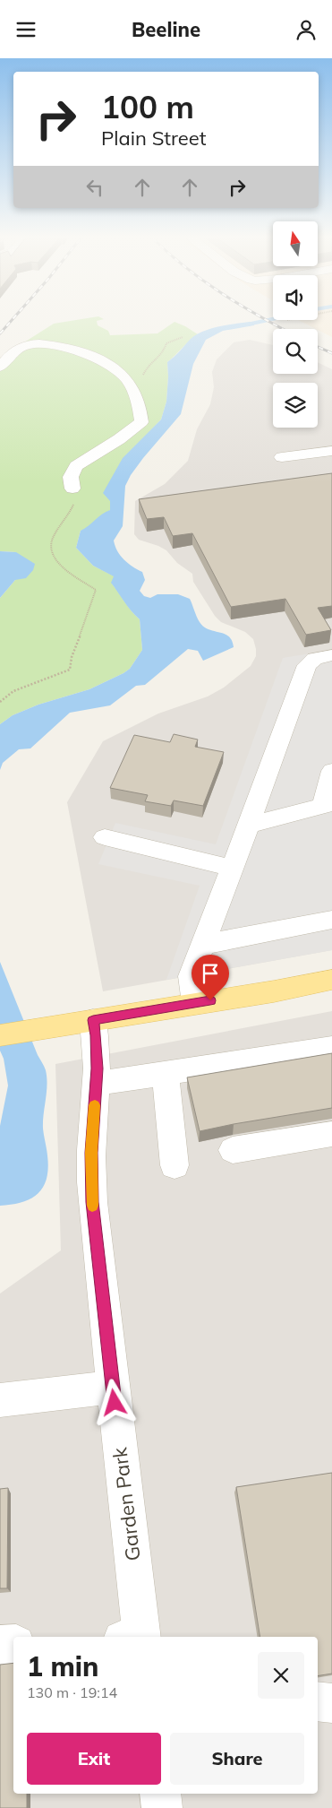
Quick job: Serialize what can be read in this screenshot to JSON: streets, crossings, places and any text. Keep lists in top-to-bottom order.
{
  "streets": {
    "street": ["Garden Park"]
  },
  "north": "top",
  "page": {
    "header": "Beeline",
    "turn": ["100 m", "Plain Street"],
    "heading": ["1 min", "130 m · 19:14"],
    "buttons": ["Exit", "Share"]
  }
}
